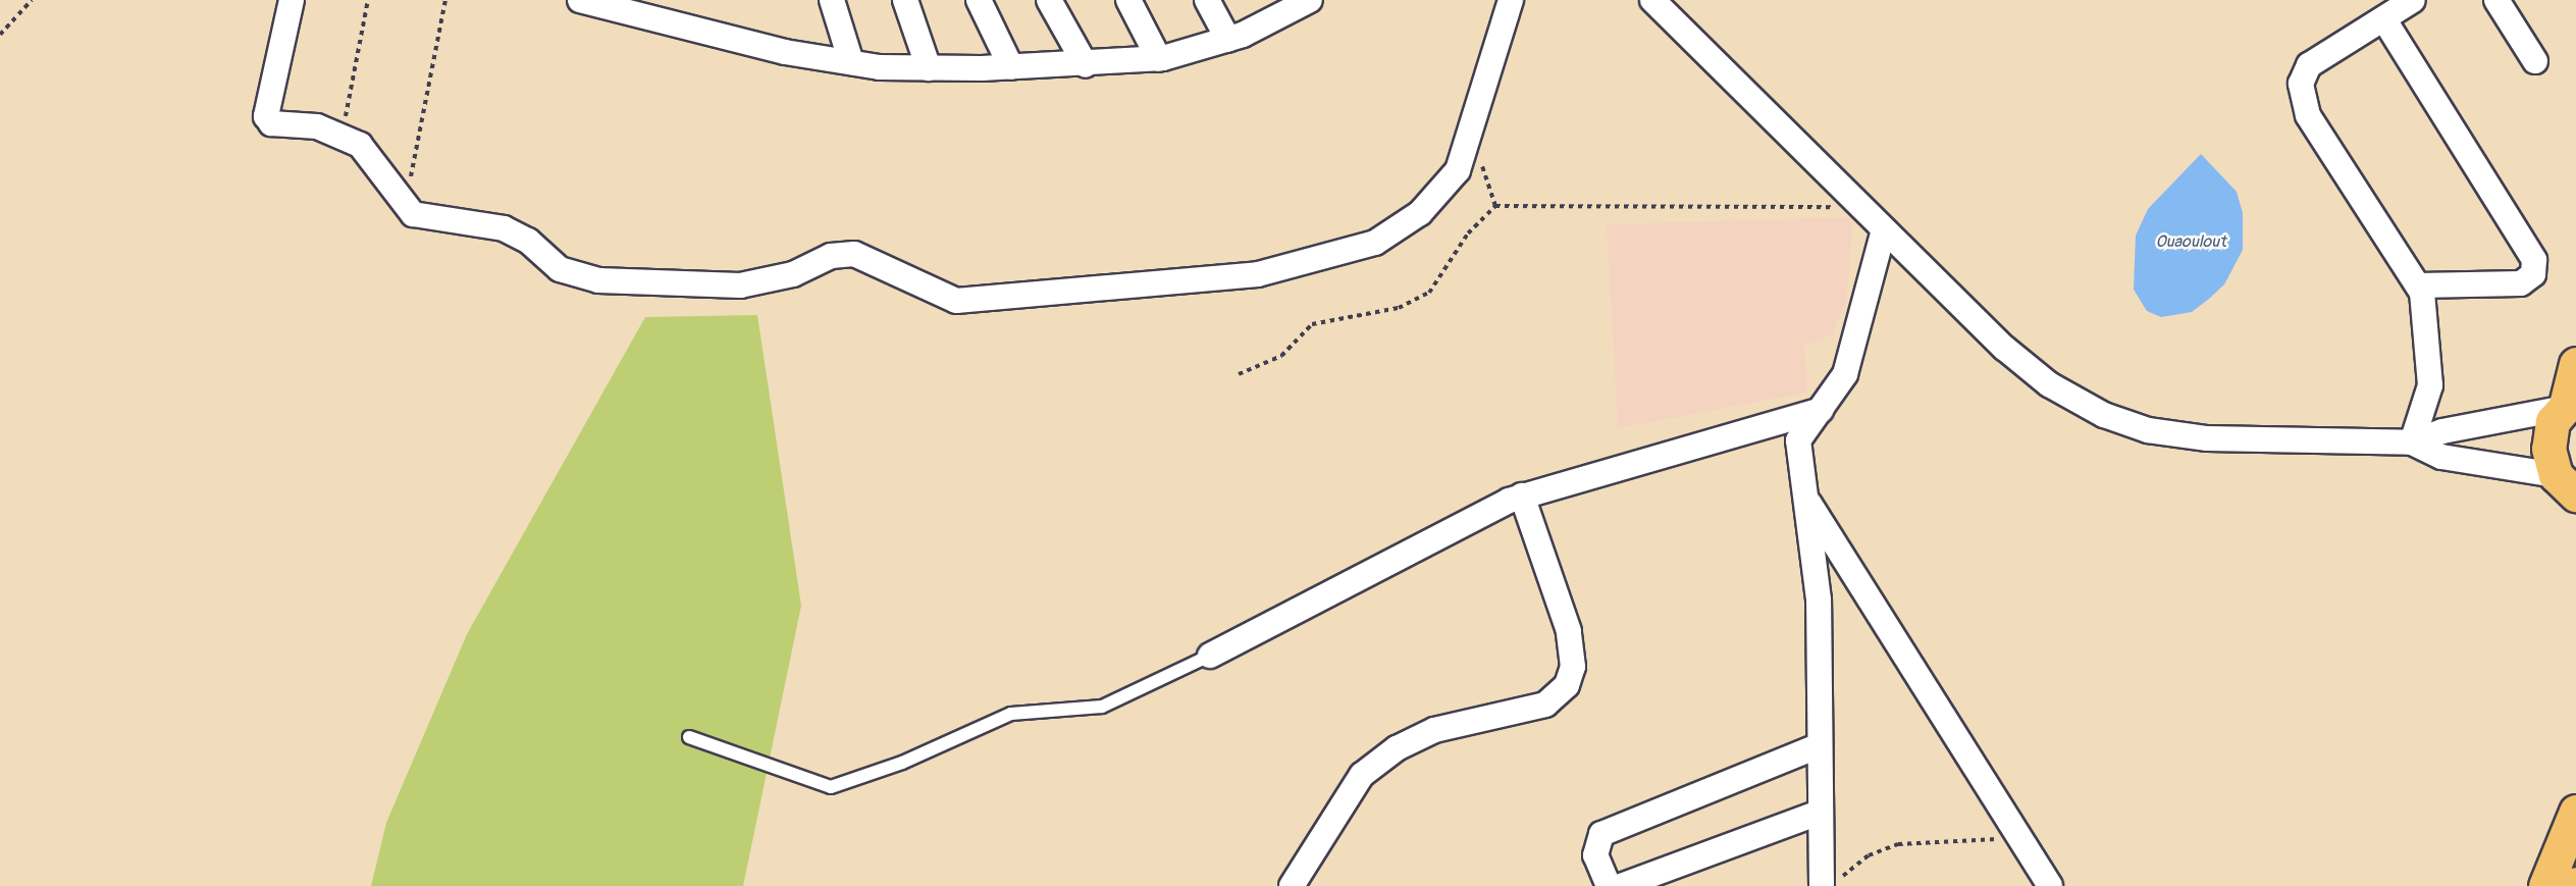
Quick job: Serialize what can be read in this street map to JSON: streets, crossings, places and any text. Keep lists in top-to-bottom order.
{
  "water": ["Ouaoulout"]
}
